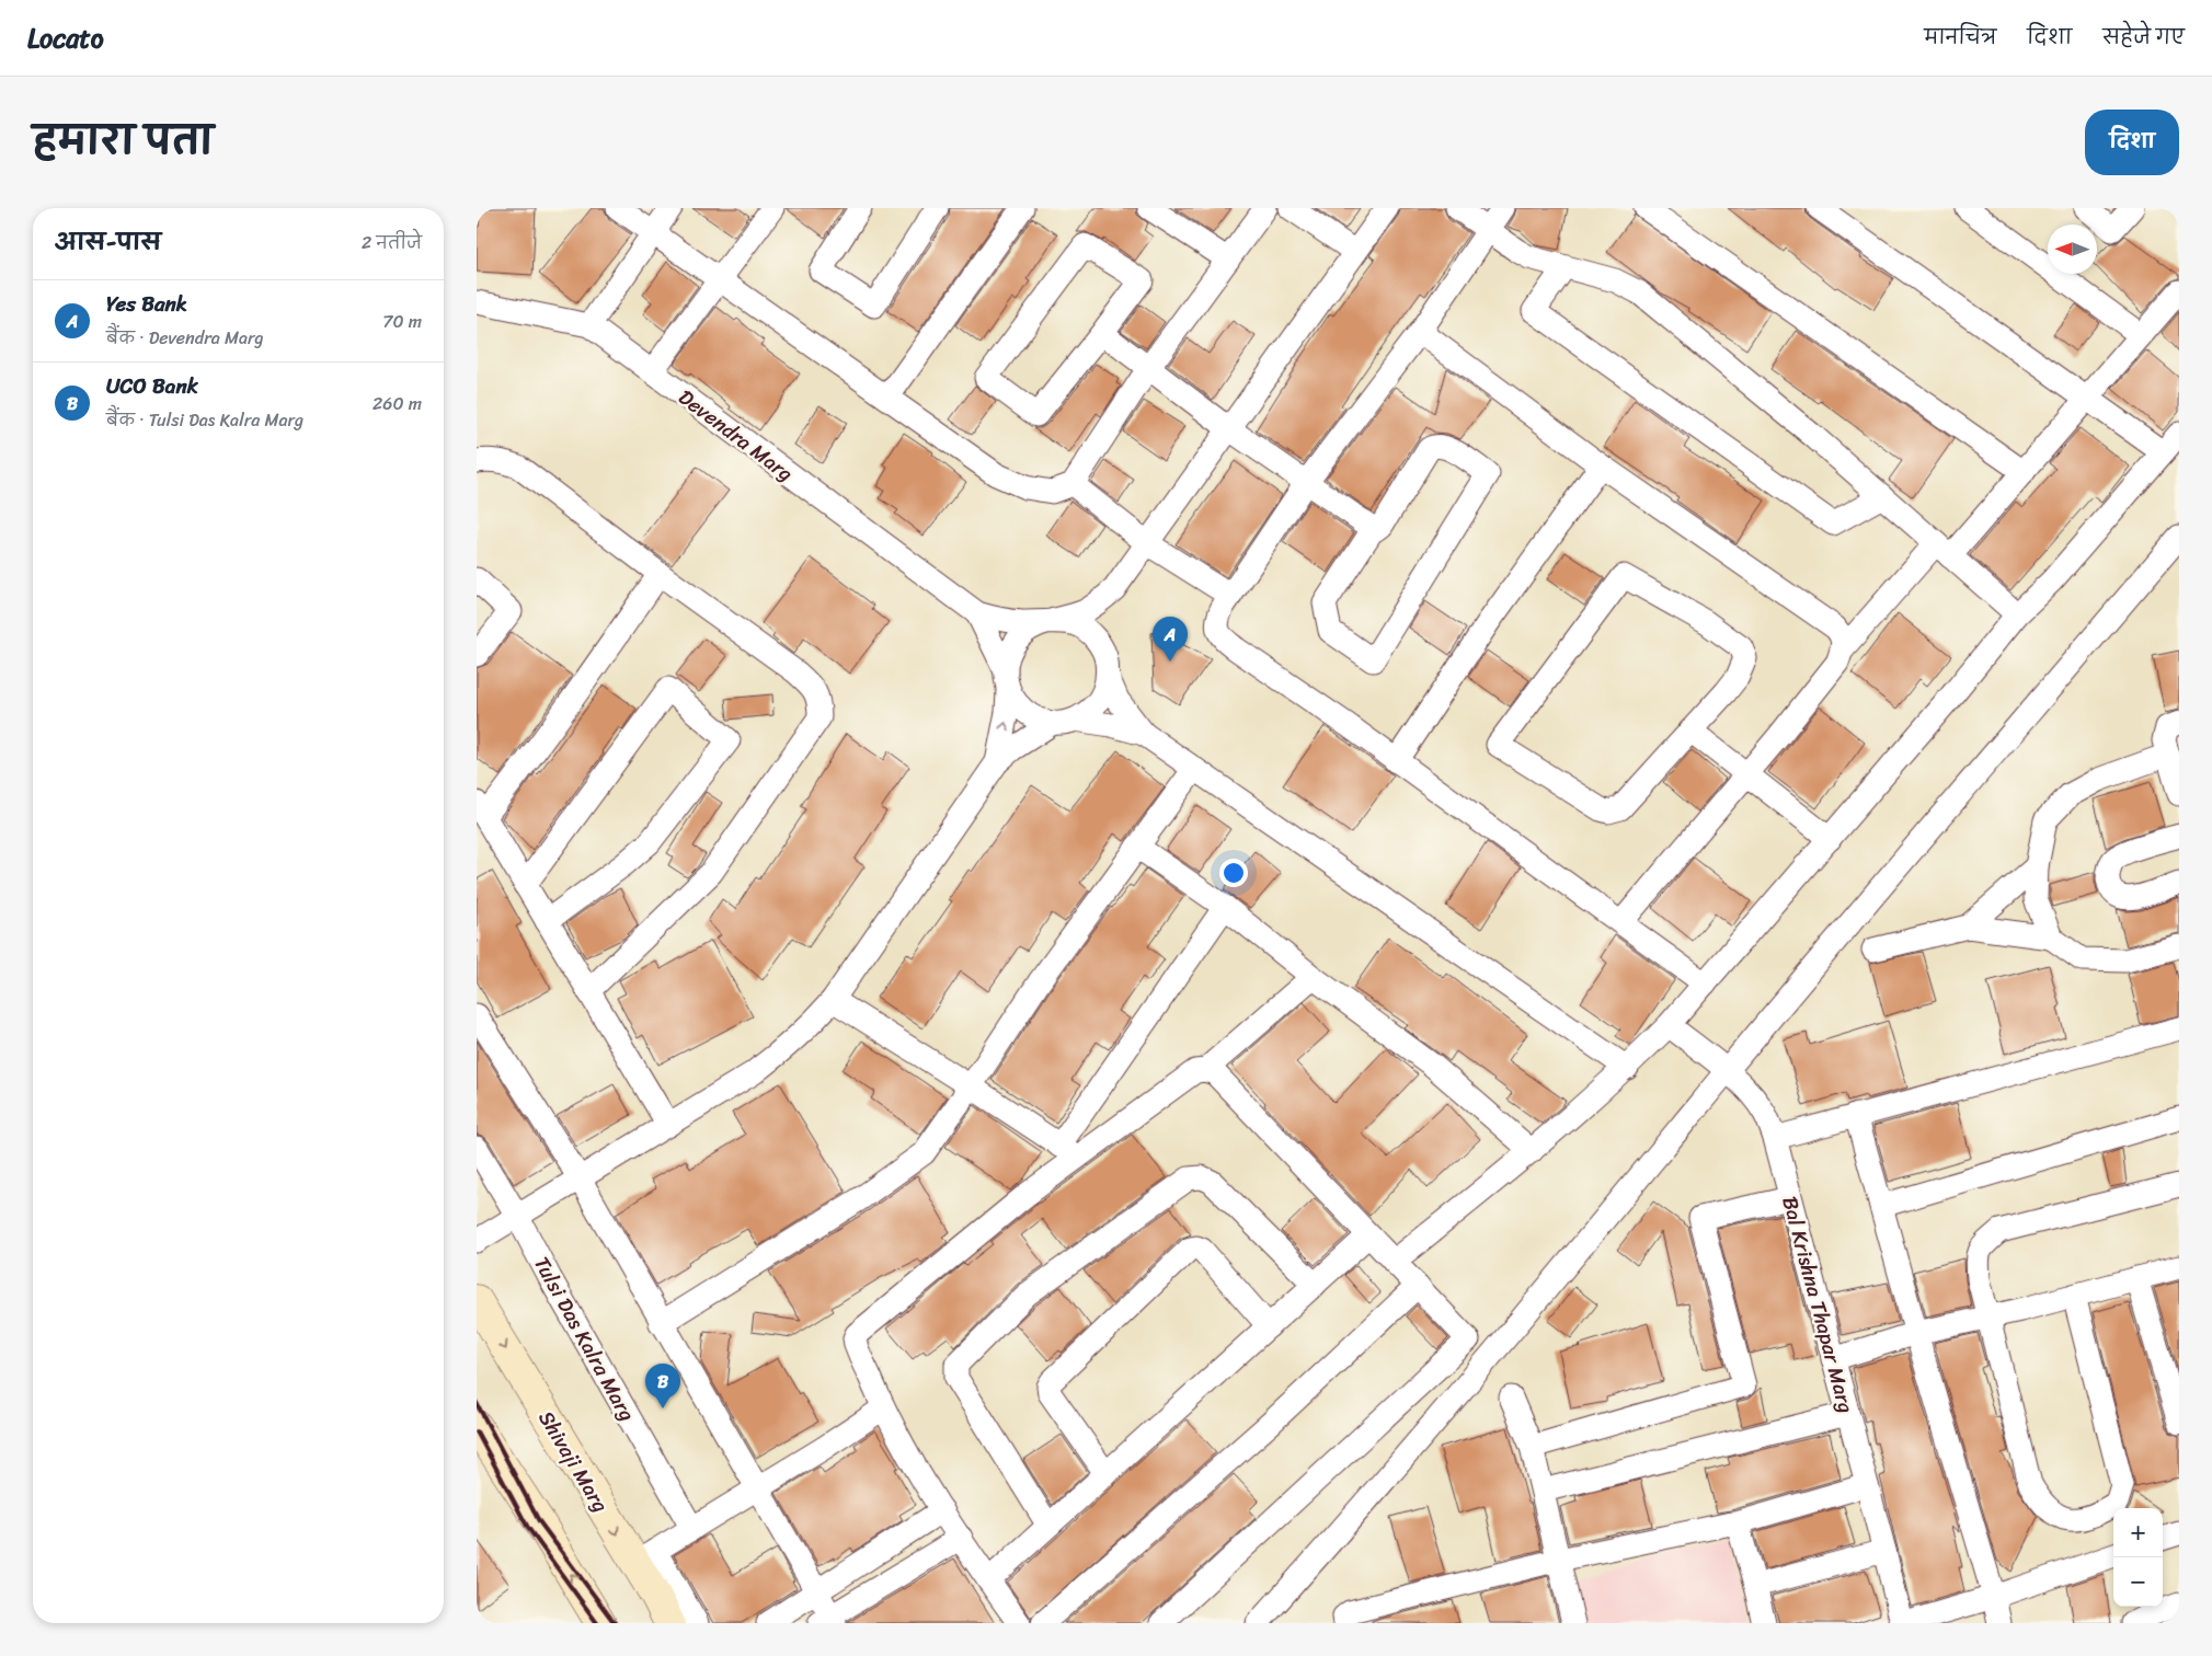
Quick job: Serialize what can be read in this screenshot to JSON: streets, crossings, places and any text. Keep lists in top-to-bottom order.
{
  "streets": {
    "main road": ["Shivaji Marg"],
    "street": ["Devendra Marg", "Bal Krishna Thapar Marg", "Tulsi Das Kalra Marg"]
  },
  "north": "left",
  "page": {
    "header": "Locato",
    "nav": ["मानचित्र", "दिशा", "सहेजे गए"],
    "title": "हमारा पता",
    "buttons": "दिशा",
    "heading": ["आस-पास", "2 नतीजे"],
    "list": [
      {
        "mark": "A",
        "name": "Yes Bank",
        "note": "बैंक · Devendra Marg",
        "value": "70 m"
      },
      {
        "mark": "B",
        "name": "UCO Bank",
        "note": "बैंक · Tulsi Das Kalra Marg",
        "value": "260 m"
      }
    ],
    "pins": ["A", "B"],
    "map_buttons": ["+", "−"]
  }
}
